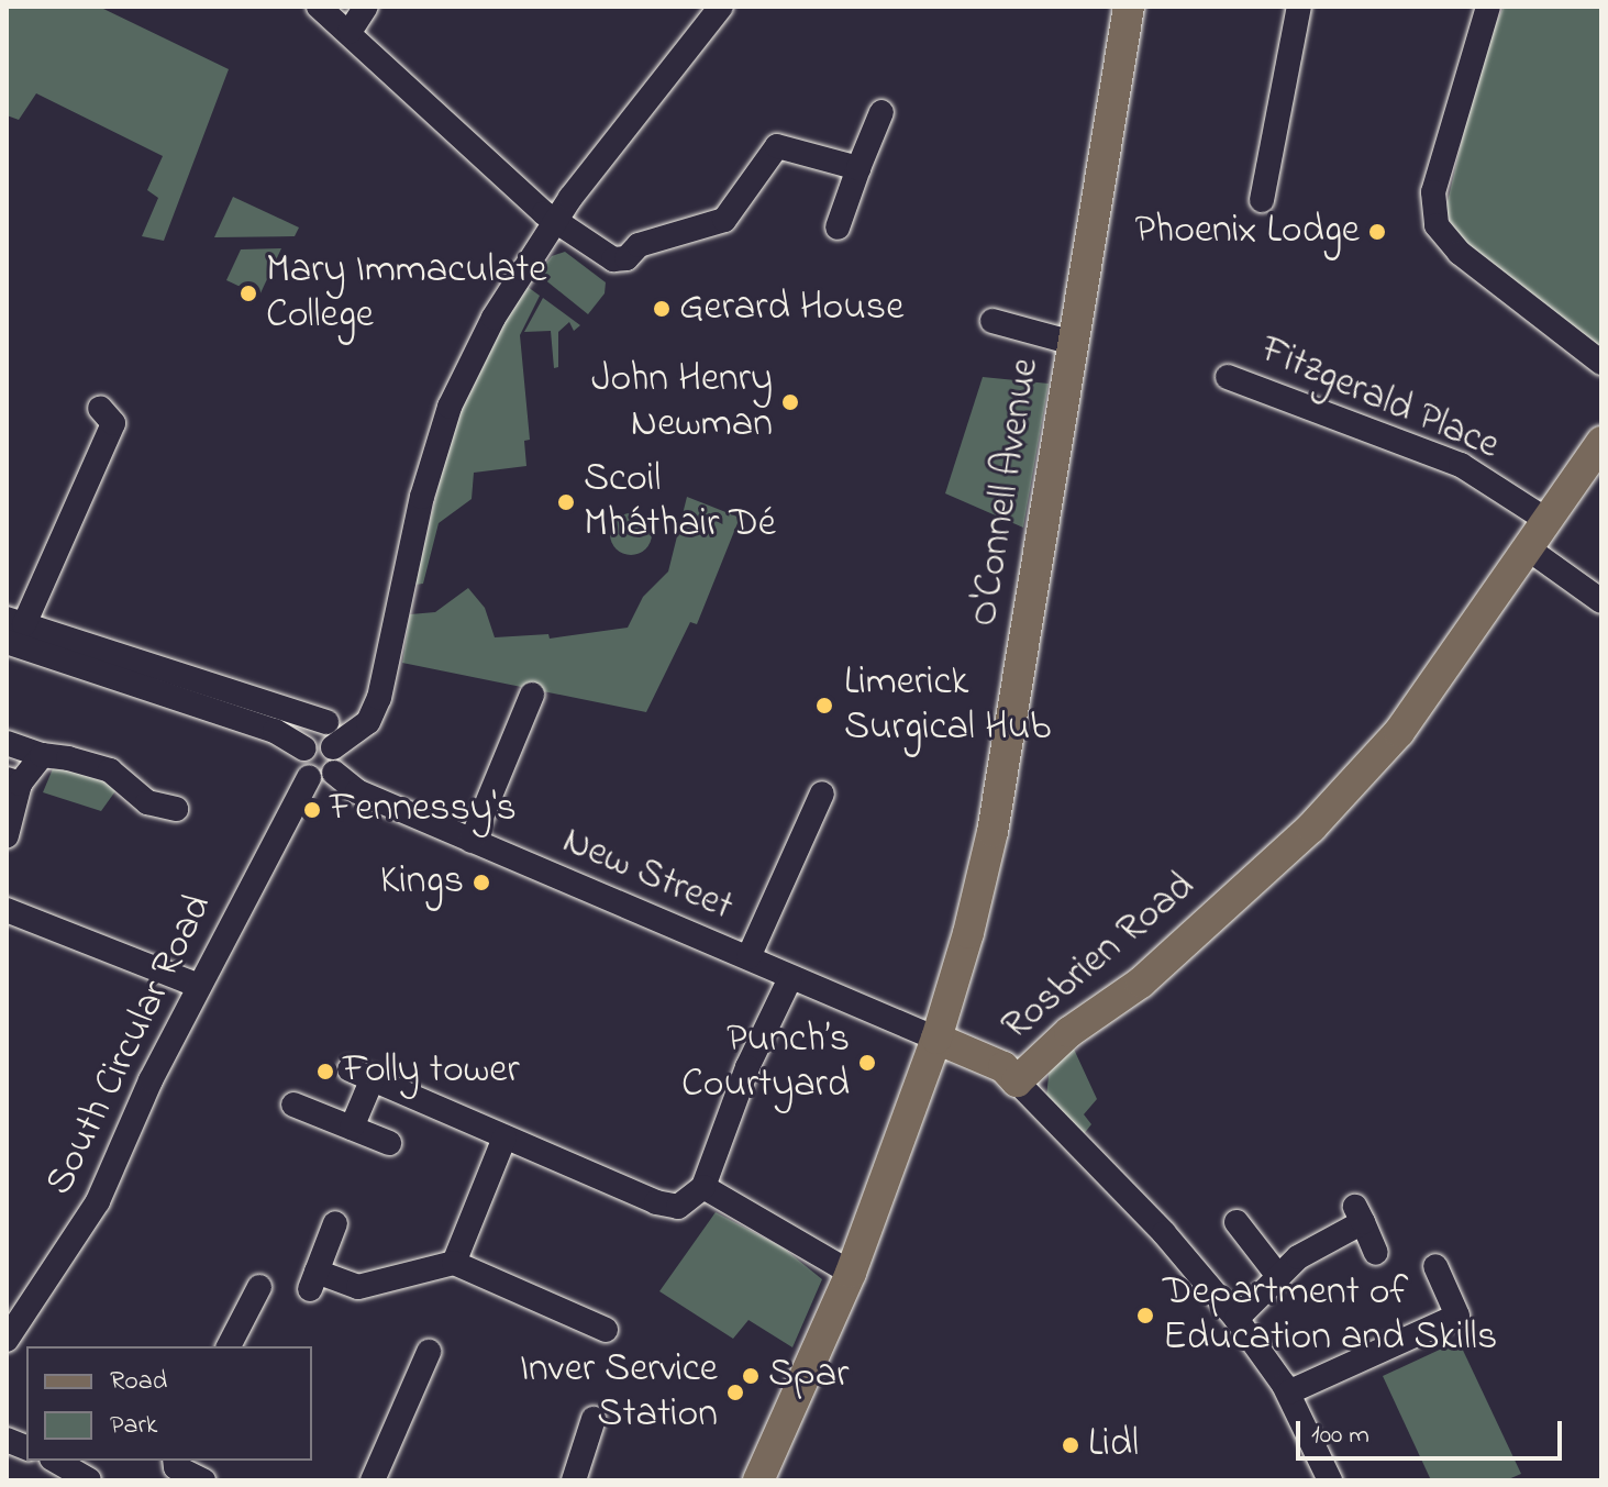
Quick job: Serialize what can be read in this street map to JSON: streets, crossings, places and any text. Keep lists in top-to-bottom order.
{
  "streets": {
    "main road": ["O'Connell Avenue", "Rosbrien Road"],
    "street": ["Fitzgerald Place", "New Street", "South Circular Road"]
  },
  "crossings": [
    ["Fitzgerald Place", "Rosbrien Road"],
    ["O'Connell Avenue", "New Street"],
    ["New Street", "South Circular Road"]
  ],
  "places": [
    "Phoenix Lodge",
    "Mary Immaculate College",
    "Gerard House",
    "John Henry Newman",
    "Scoil Mháthair Dé",
    "Limerick Surgical Hub",
    "Fennessy's",
    "Kings",
    "Punch’s Courtyard",
    "Folly tower",
    "Department of Education and Skills",
    "Spar",
    "Inver Service Station",
    "Lidl"
  ],
  "legend": ["Road", "Park"],
  "scale_bar": "100 m"
}
